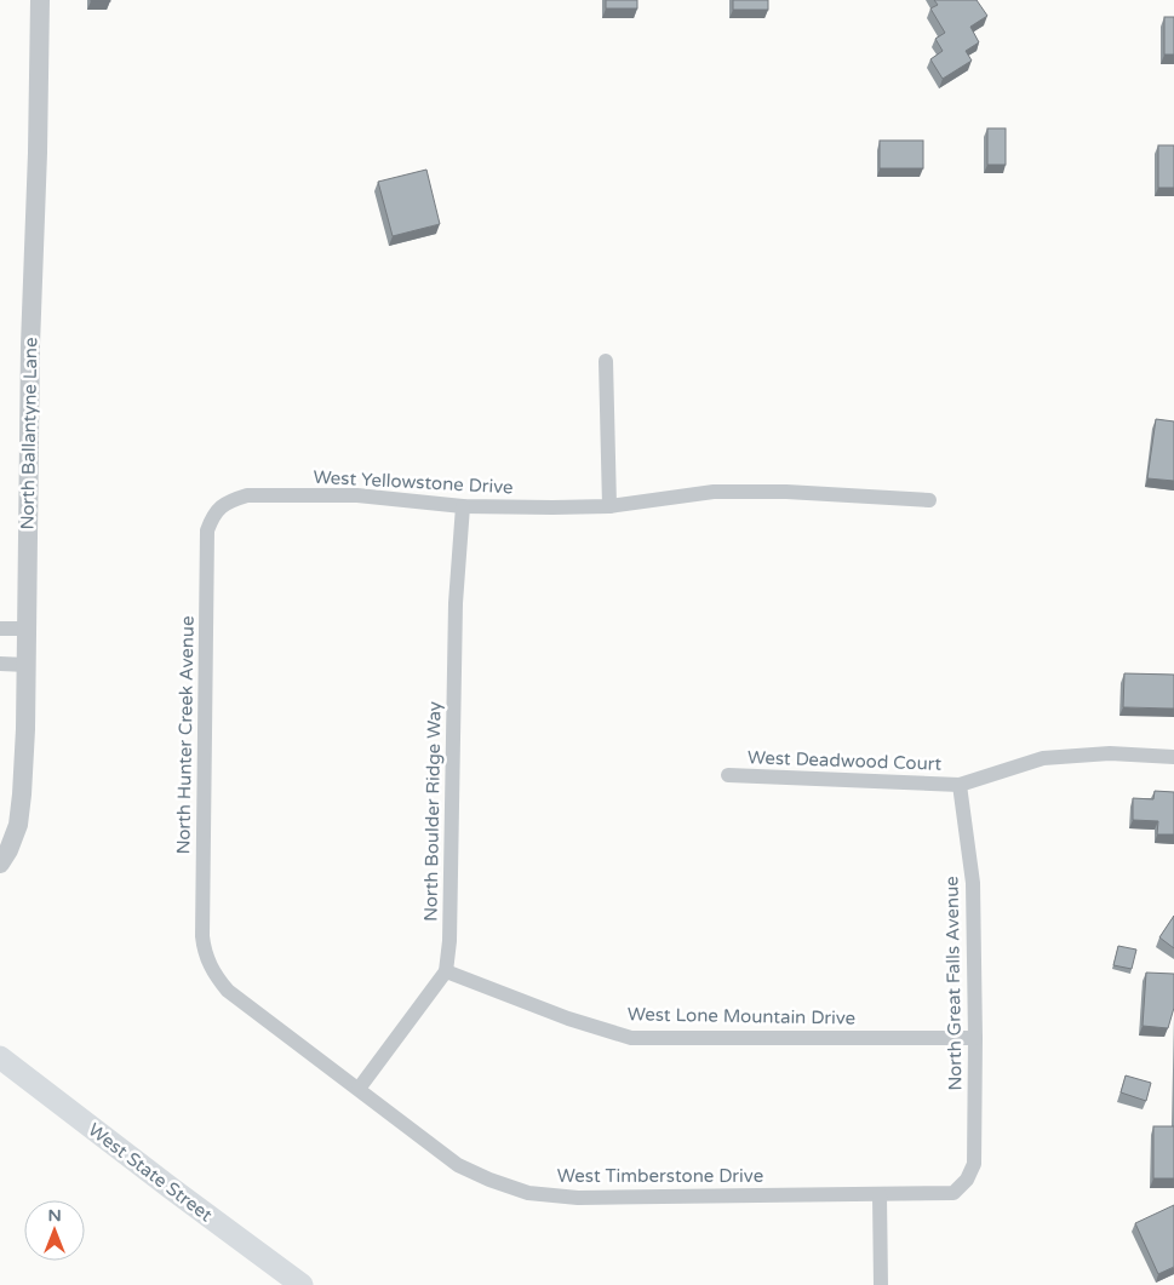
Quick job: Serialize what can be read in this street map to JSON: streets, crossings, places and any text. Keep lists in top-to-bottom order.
{
  "streets": {
    "main road": ["West State Street"],
    "street": [
      "North Ballantyne Lane",
      "West Yellowstone Drive",
      "North Hunter Creek Avenue",
      "West Deadwood Court",
      "North Boulder Ridge Way",
      "North Great Falls Avenue",
      "West Lone Mountain Drive",
      "West Timberstone Drive"
    ]
  },
  "crossings": [
    ["West Yellowstone Drive", "North Hunter Creek Avenue"],
    ["West Yellowstone Drive", "North Boulder Ridge Way"],
    ["North Hunter Creek Avenue", "West Timberstone Drive"],
    ["West Deadwood Court", "North Great Falls Avenue"],
    ["North Boulder Ridge Way", "West Lone Mountain Drive"],
    ["North Boulder Ridge Way", "West Timberstone Drive"],
    ["North Great Falls Avenue", "West Lone Mountain Drive"],
    ["North Great Falls Avenue", "West Timberstone Drive"]
  ],
  "north": "top"
}
